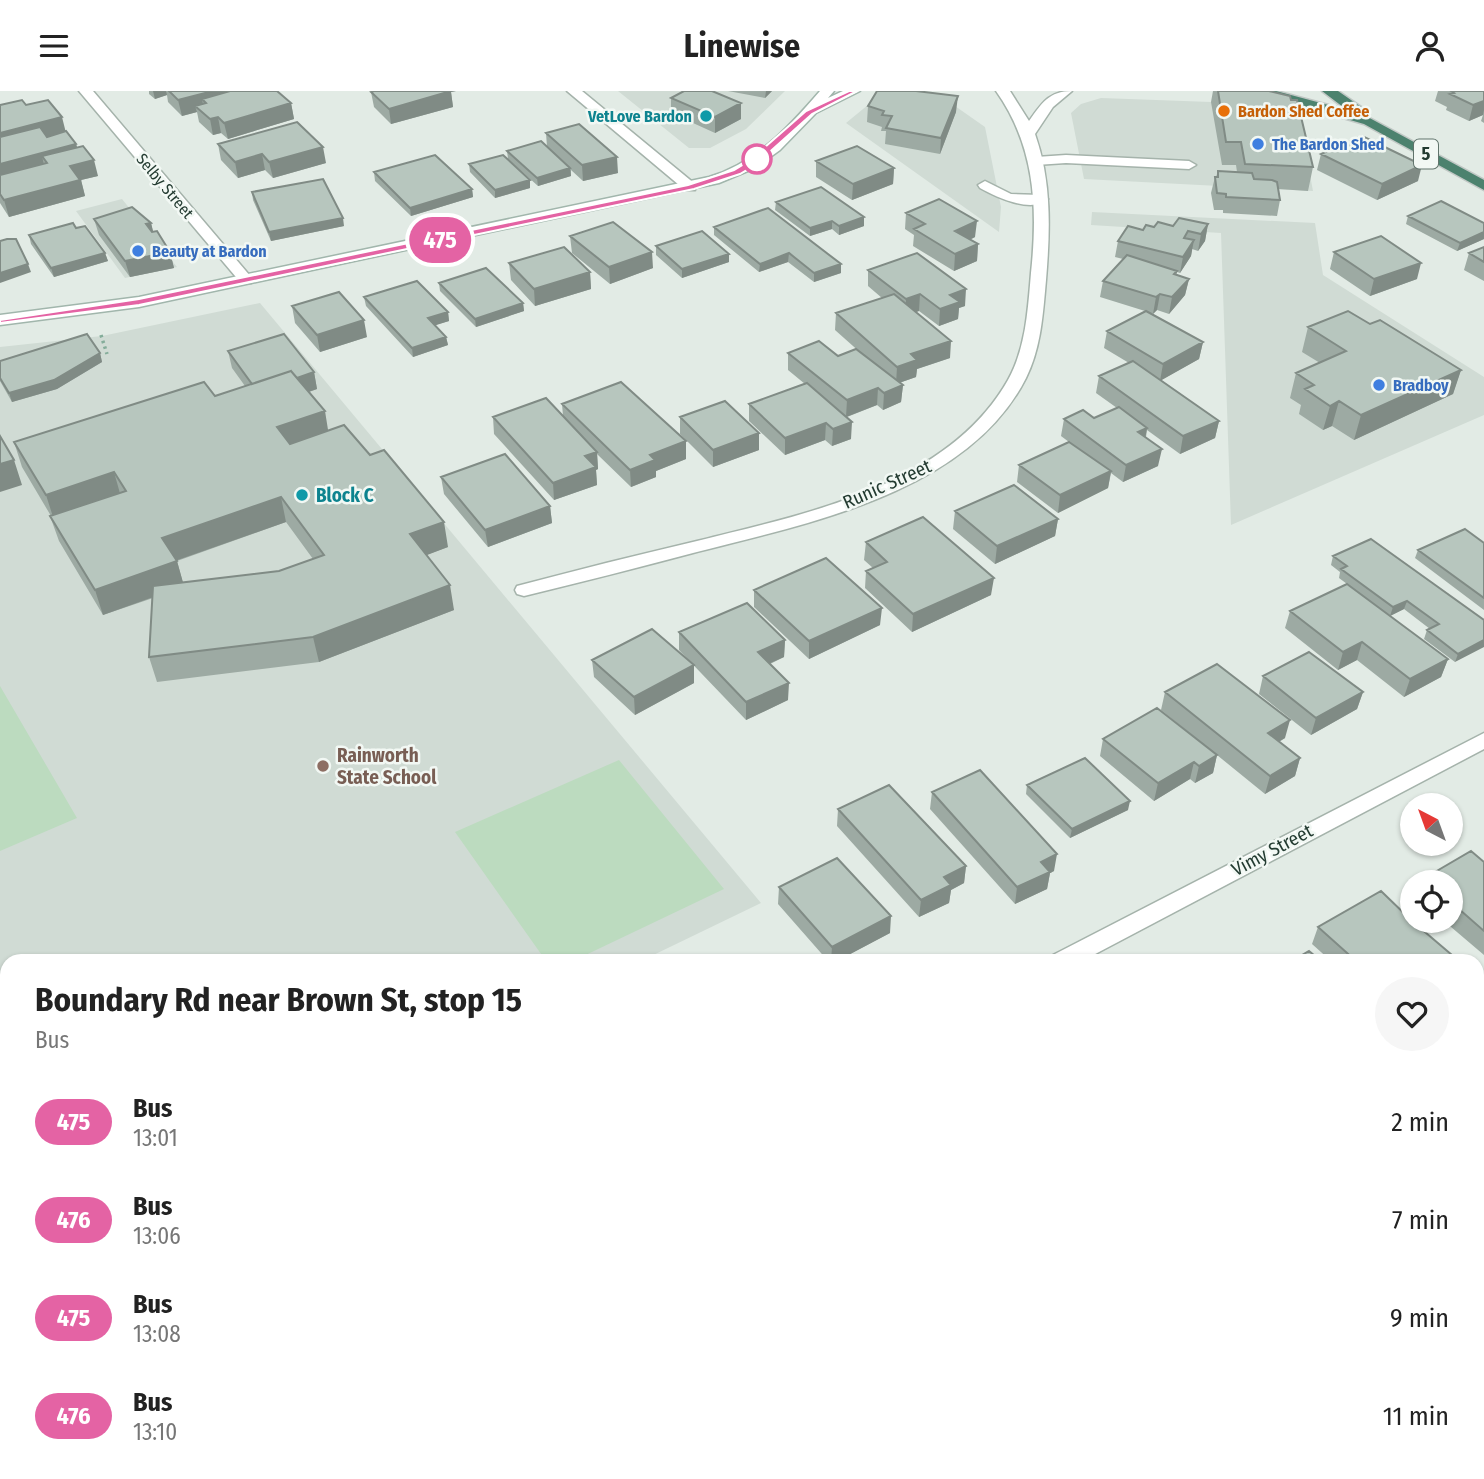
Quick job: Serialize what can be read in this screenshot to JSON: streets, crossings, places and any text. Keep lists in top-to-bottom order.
{
  "streets": {
    "highway": ["5"],
    "street": ["Selby Street", "Runic Street", "Vimy Street"]
  },
  "places": [
    "Bardon Shed Coffee",
    "VetLove Bardon",
    "The Bardon Shed",
    "Beauty at Bardon",
    "Bradboy",
    "Block C",
    "Rainworth State School"
  ],
  "lines": ["bus line 475"],
  "north": "top left",
  "page": {
    "header": "Linewise",
    "on_map": "475",
    "heading": ["Boundary Rd near Brown St, stop 15", "Bus"],
    "list": [
      {
        "mark": "475",
        "name": "Bus",
        "note": "13:01",
        "value": "2 min"
      },
      {
        "mark": "476",
        "name": "Bus",
        "note": "13:06",
        "value": "7 min"
      },
      {
        "mark": "475",
        "name": "Bus",
        "note": "13:08",
        "value": "9 min"
      },
      {
        "mark": "476",
        "name": "Bus",
        "note": "13:10",
        "value": "11 min"
      }
    ]
  }
}
